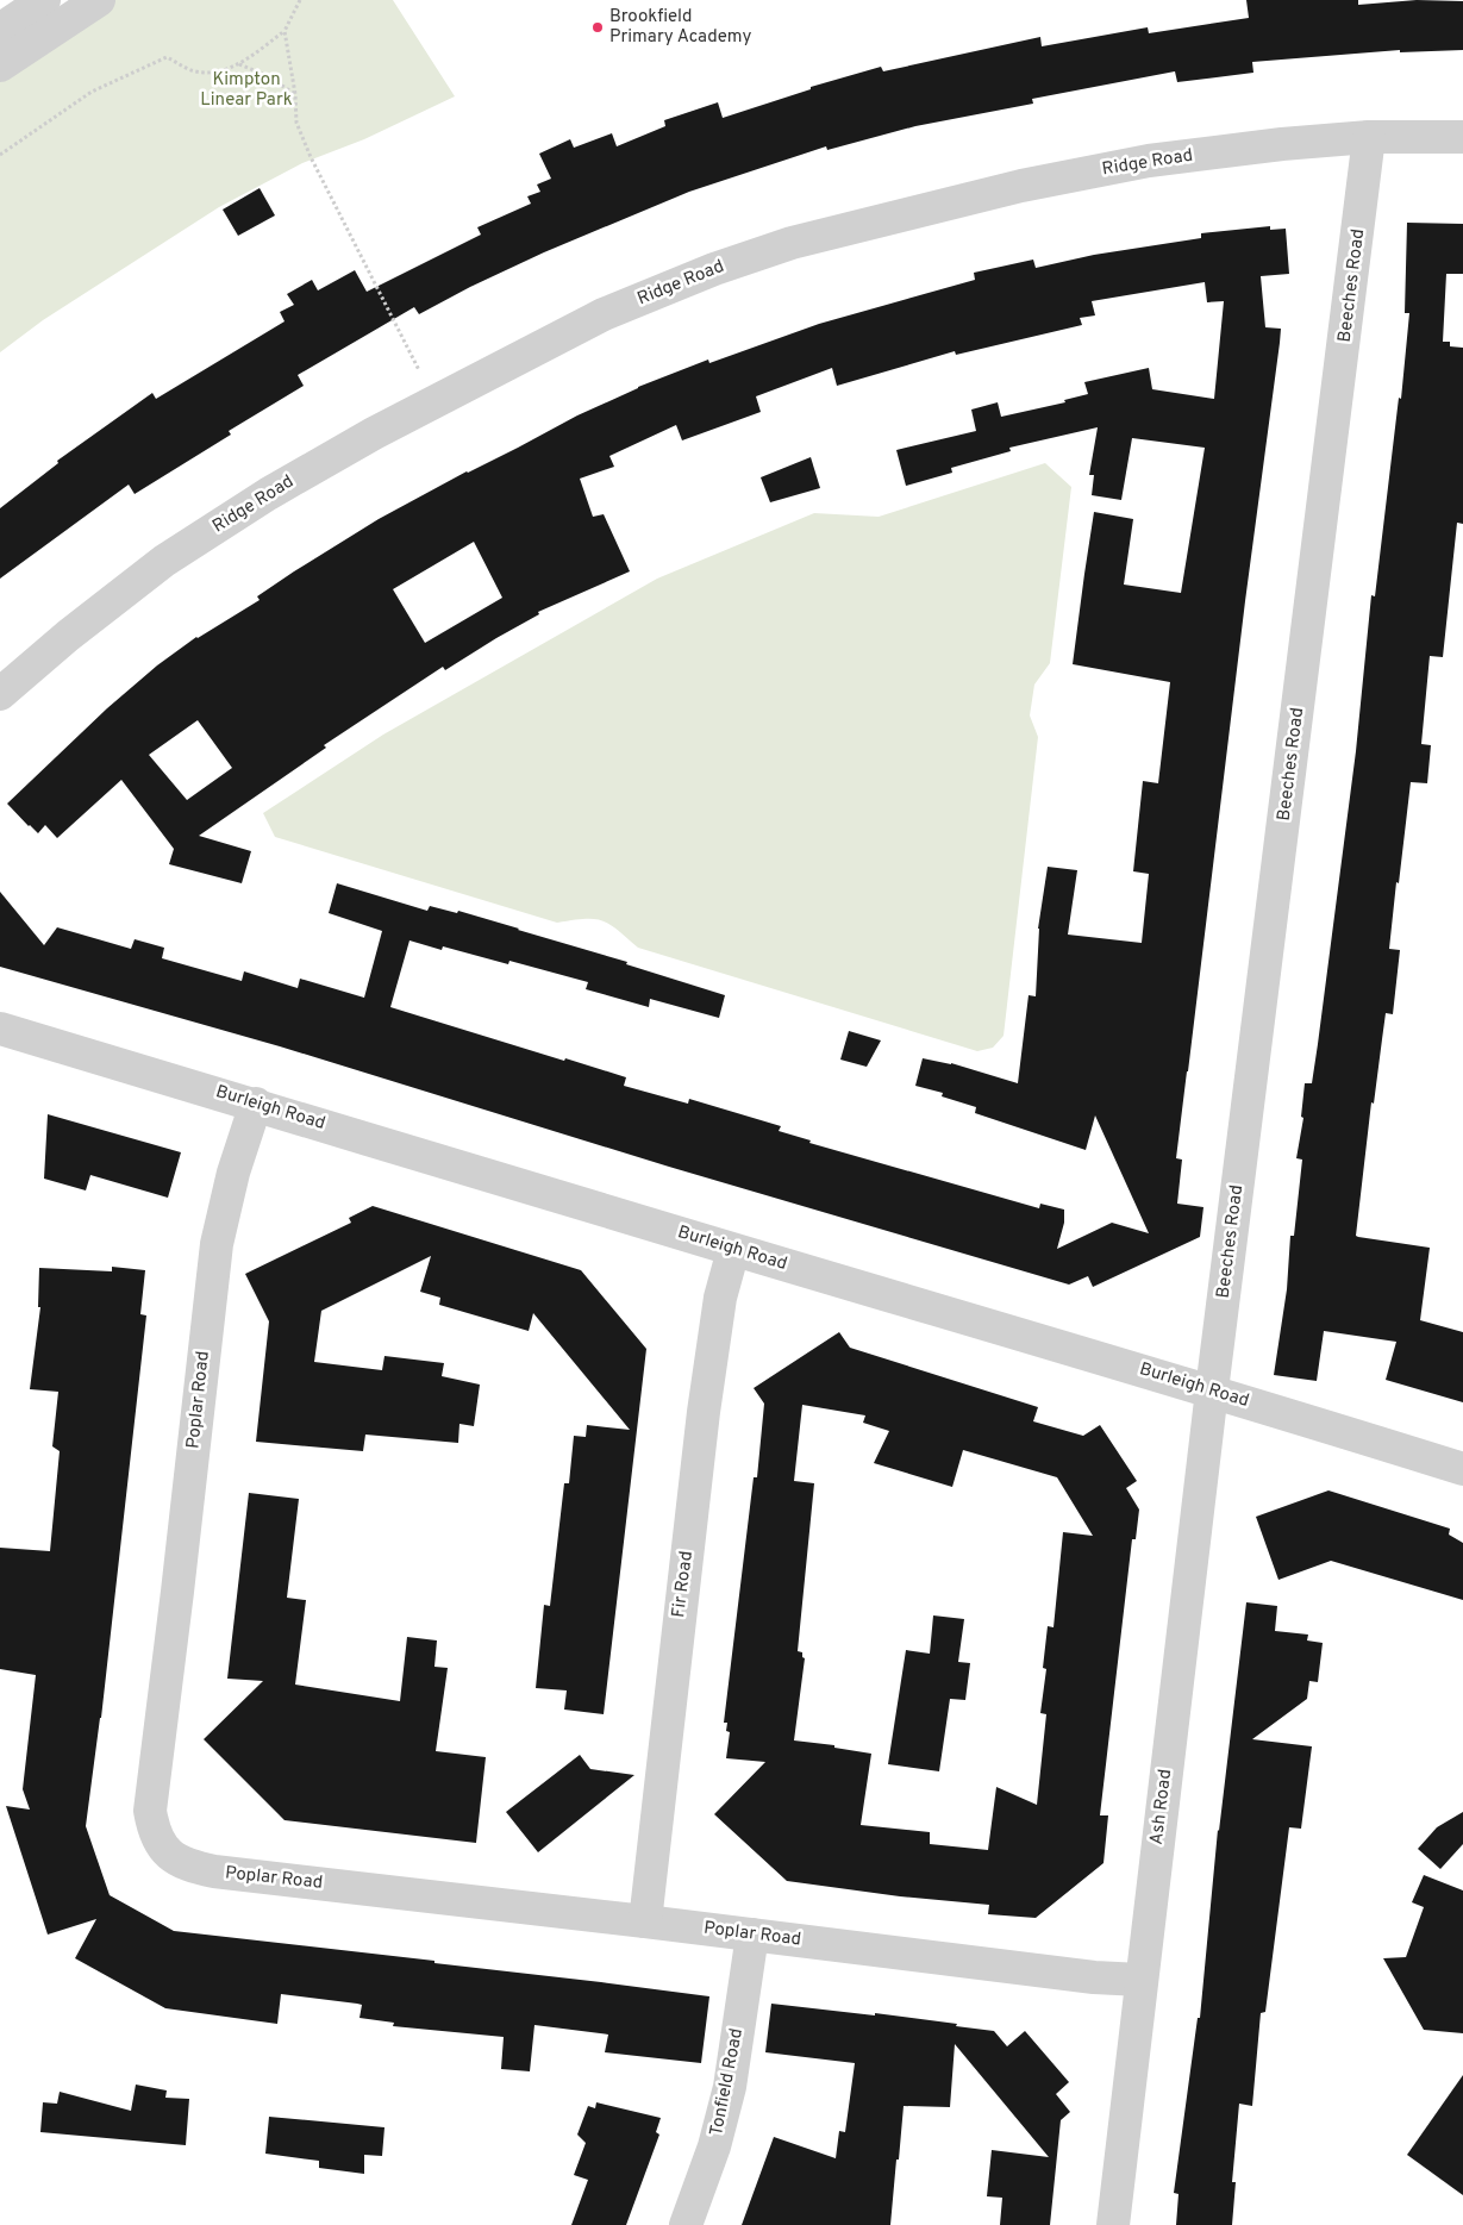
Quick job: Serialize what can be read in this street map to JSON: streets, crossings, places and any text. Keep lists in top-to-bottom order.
{
  "streets": {
    "street": [
      "Ridge Road",
      "Beeches Road",
      "Burleigh Road",
      "Poplar Road",
      "Fir Road",
      "Ash Road",
      "Tonfield Road"
    ]
  },
  "crossings": [
    ["Ridge Road", "Beeches Road"],
    ["Beeches Road", "Burleigh Road"],
    ["Beeches Road", "Ash Road"],
    ["Burleigh Road", "Poplar Road"],
    ["Burleigh Road", "Fir Road"],
    ["Burleigh Road", "Ash Road"],
    ["Poplar Road", "Fir Road"],
    ["Poplar Road", "Ash Road"],
    ["Poplar Road", "Tonfield Road"]
  ],
  "parks": ["Kimpton Linear Park"],
  "places": ["Brookfield Primary Academy"]
}
